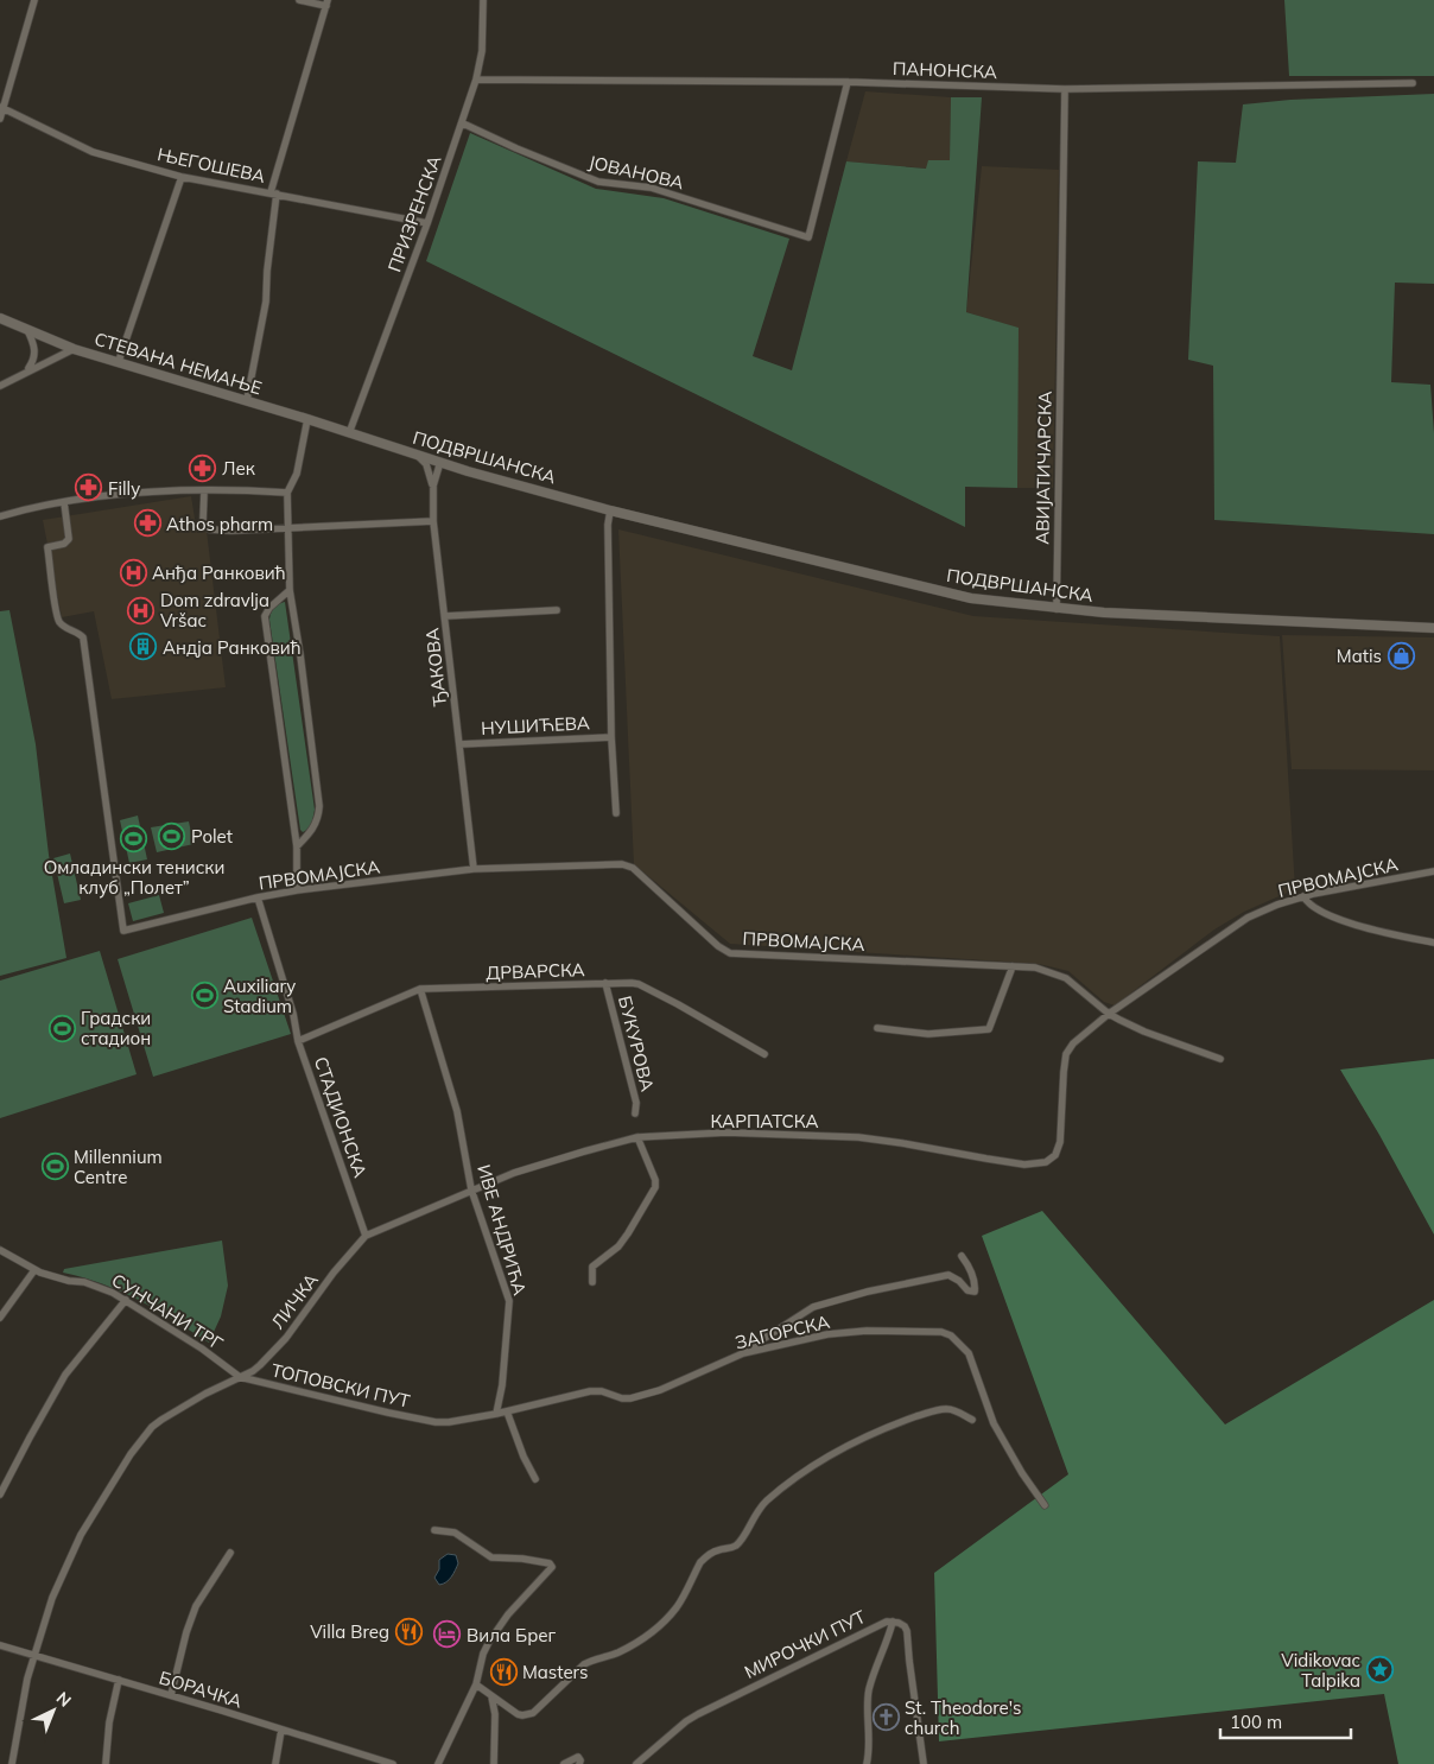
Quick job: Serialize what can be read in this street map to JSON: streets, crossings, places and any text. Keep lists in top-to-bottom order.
{
  "streets": {
    "street": [
      "ПАНОНСКА",
      "ЊЕГОШЕВА",
      "ЈОВАНОВА",
      "ПРИЗРЕНСКА",
      "СТЕВАНА НЕМАЊЕ",
      "ПОДВРШАНСКА",
      "АВИЈАТИЧАРСКА",
      "ЂАКОВА",
      "НУШИЋЕВА",
      "ПРВОМАЈСКА",
      "ДРВАРСКА",
      "БУКУРОВА",
      "СТАДИОНСКА",
      "КАРПАТСКА",
      "ИВЕ АНДРИЋА",
      "ЛИЧКА",
      "СУНЧАНИ ТРГ",
      "ЗАГОРСКА",
      "ТОПОВСКИ ПУТ",
      "МИРОЧКИ ПУТ",
      "БОРАЧКА"
    ]
  },
  "crossings": [
    ["ПАНОНСКА", "ЈОВАНОВА"],
    ["ПАНОНСКА", "ПРИЗРЕНСКА"],
    ["ПАНОНСКА", "АВИЈАТИЧАРСКА"],
    ["ЊЕГОШЕВА", "ПРИЗРЕНСКА"],
    ["ЈОВАНОВА", "ПРИЗРЕНСКА"],
    ["ПРИЗРЕНСКА", "СТЕВАНА НЕМАЊЕ"],
    ["ПРИЗРЕНСКА", "ПОДВРШАНСКА"],
    ["СТЕВАНА НЕМАЊЕ", "ПОДВРШАНСКА"],
    ["ПОДВРШАНСКА", "АВИЈАТИЧАРСКА"],
    ["ПОДВРШАНСКА", "ЂАКОВА"],
    ["ЂАКОВА", "НУШИЋЕВА"],
    ["ЂАКОВА", "ПРВОМАЈСКА"],
    ["ПРВОМАЈСКА", "СТАДИОНСКА"],
    ["ПРВОМАЈСКА", "КАРПАТСКА"],
    ["ДРВАРСКА", "БУКУРОВА"],
    ["ДРВАРСКА", "СТАДИОНСКА"],
    ["ДРВАРСКА", "ИВЕ АНДРИЋА"],
    ["СТАДИОНСКА", "ЛИЧКА"],
    ["КАРПАТСКА", "ИВЕ АНДРИЋА"],
    ["ИВЕ АНДРИЋА", "ЗАГОРСКА"],
    ["ЛИЧКА", "СУНЧАНИ ТРГ"],
    ["ЛИЧКА", "ТОПОВСКИ ПУТ"],
    ["ЛИЧКА", "БОРАЧКА"],
    ["СУНЧАНИ ТРГ", "ТОПОВСКИ ПУТ"],
    ["ЗАГОРСКА", "ТОПОВСКИ ПУТ"]
  ],
  "places": {
    "pharmacy": ["Лек", "Filly", "Athos pharm"],
    "hospital": ["Анђа Ранковић", "Dom zdravlja Vršac"],
    "building": ["Андја Ранковић"],
    "shop": ["Matis"],
    "sports": [
      "Polet",
      "Омладински тениски клуб „Полет”",
      "Auxiliary Stadium",
      "Градски стадион",
      "Millennium Centre"
    ],
    "restaurant": ["Villa Breg", "Masters"],
    "hotel": ["Вила Брег"],
    "place": ["Vidikovac Talpika"],
    "church": ["St. Theodore's church"]
  },
  "scale_bar": "100 m",
  "north": "top right"
}
